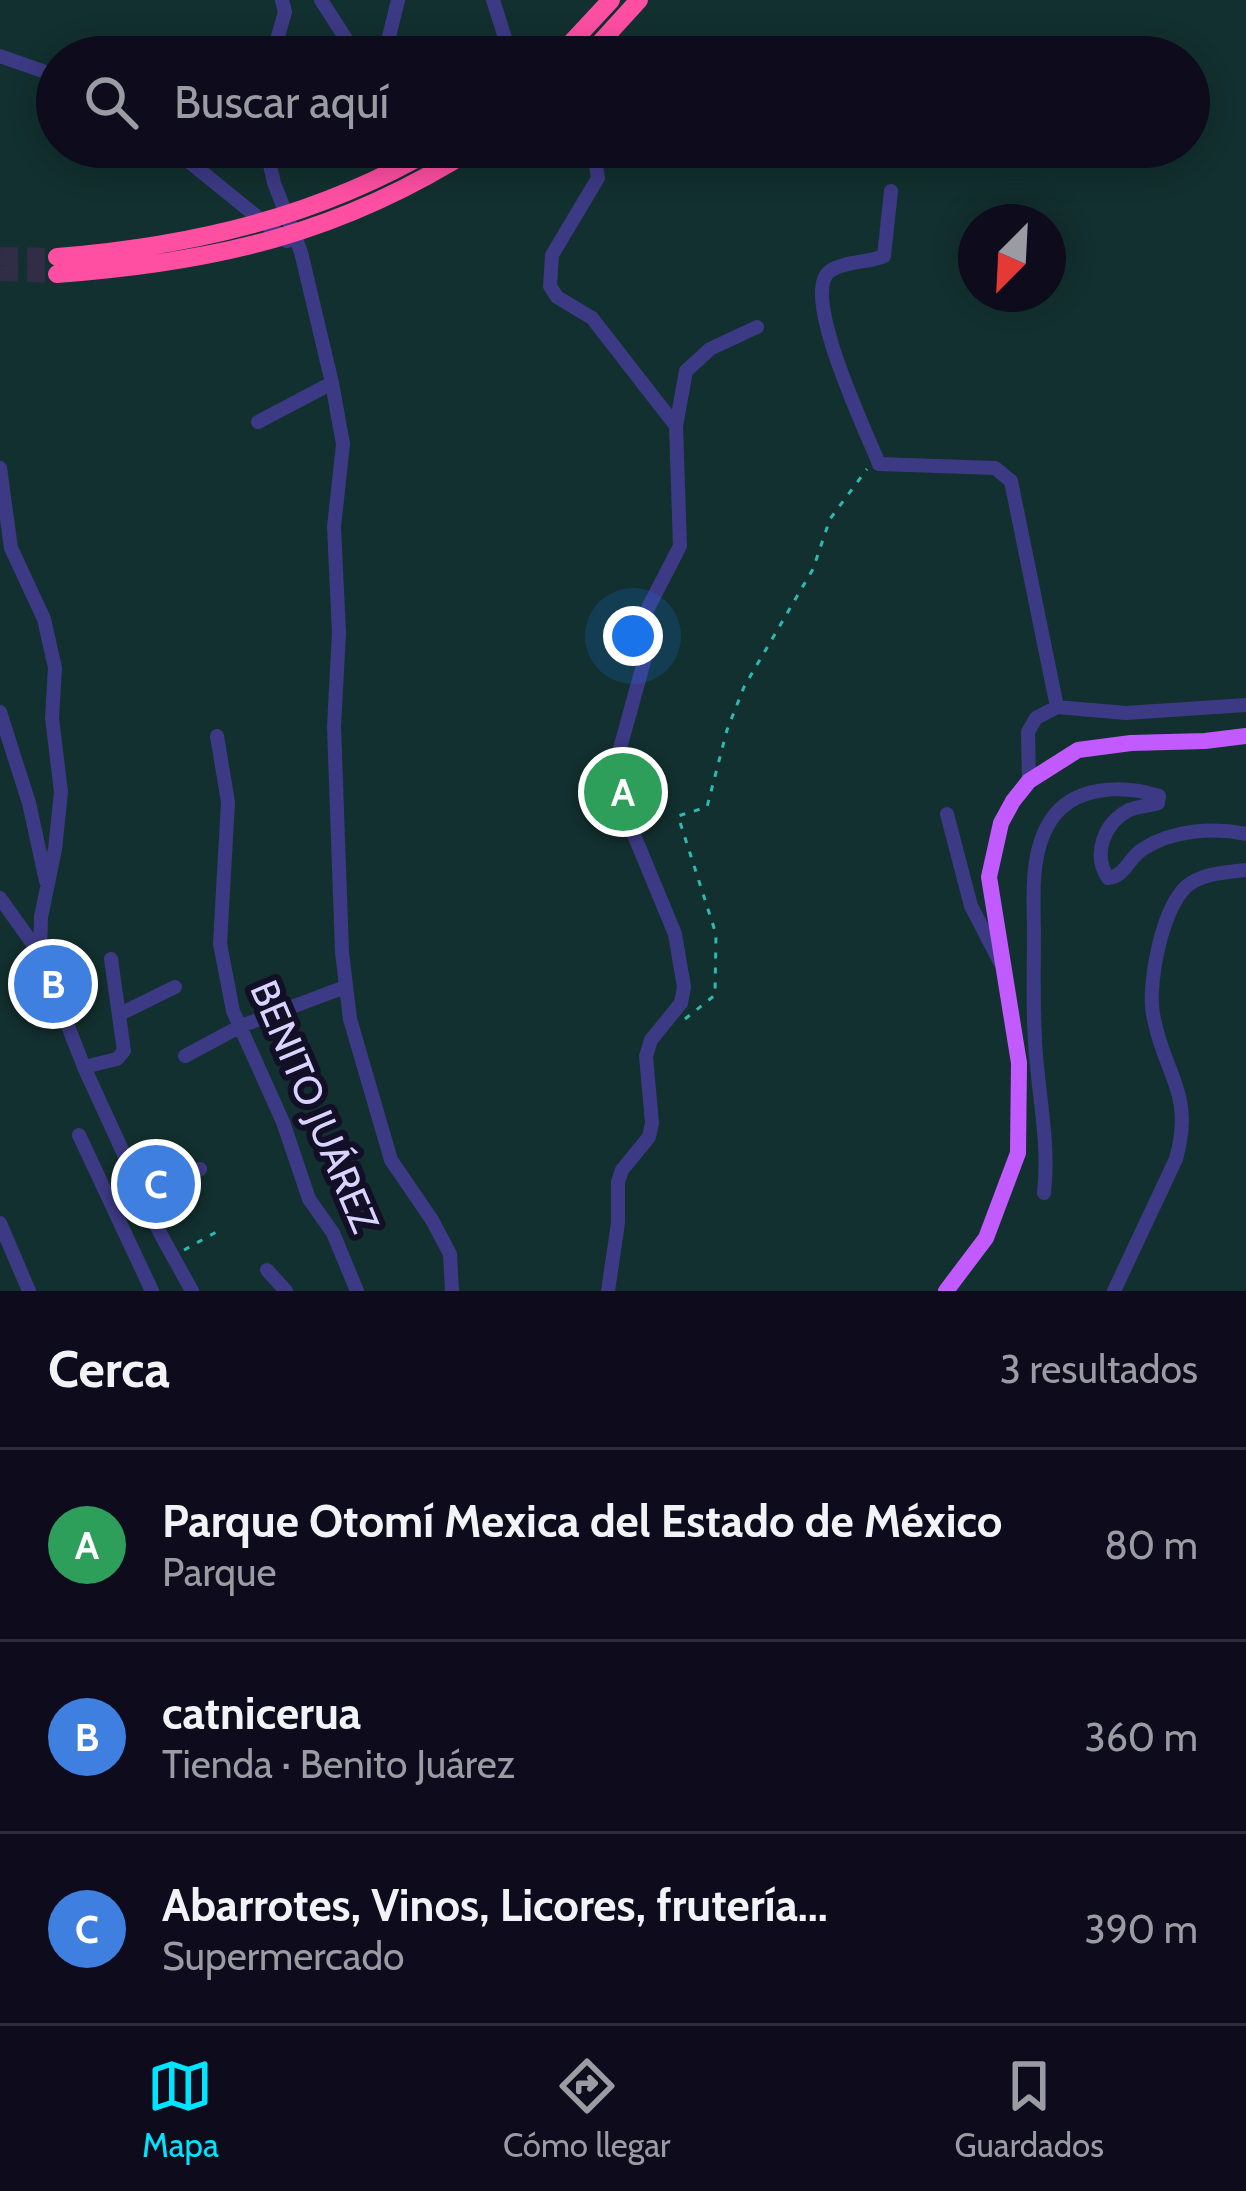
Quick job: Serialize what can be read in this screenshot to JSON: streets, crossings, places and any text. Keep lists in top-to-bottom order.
{
  "streets": {
    "street": ["BENITO JUÁREZ"]
  },
  "north": "bottom left",
  "page": {
    "search": "Buscar aquí",
    "pins": ["A", "B", "C"],
    "heading": ["Cerca", "3 resultados"],
    "list": [
      {
        "mark": "A",
        "name": "Parque Otomí Mexica del Estado de México",
        "note": "Parque",
        "value": "80 m"
      },
      {
        "mark": "B",
        "name": "catnicerua",
        "note": "Tienda · Benito Juárez",
        "value": "360 m"
      },
      {
        "mark": "C",
        "name": "Abarrotes, Vinos, Licores, frutería...",
        "note": "Supermercado",
        "value": "390 m"
      }
    ],
    "nav": ["Mapa", "Cómo llegar", "Guardados"]
  }
}
